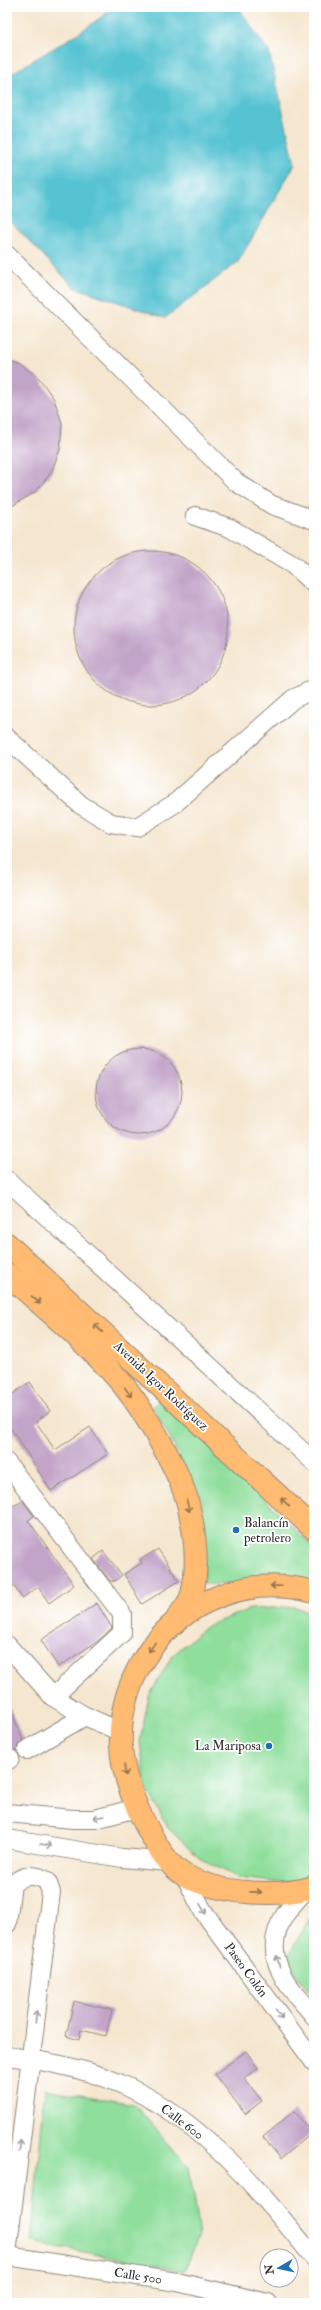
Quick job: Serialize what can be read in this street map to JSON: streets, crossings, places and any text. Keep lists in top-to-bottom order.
{
  "streets": {
    "highway": ["Avenida Igor Rodríguez"],
    "street": ["Paseo Colón", "Calle 600", "Calle 500"]
  },
  "places": ["Balancín petrolero", "La Mariposa"],
  "north": "left"
}
